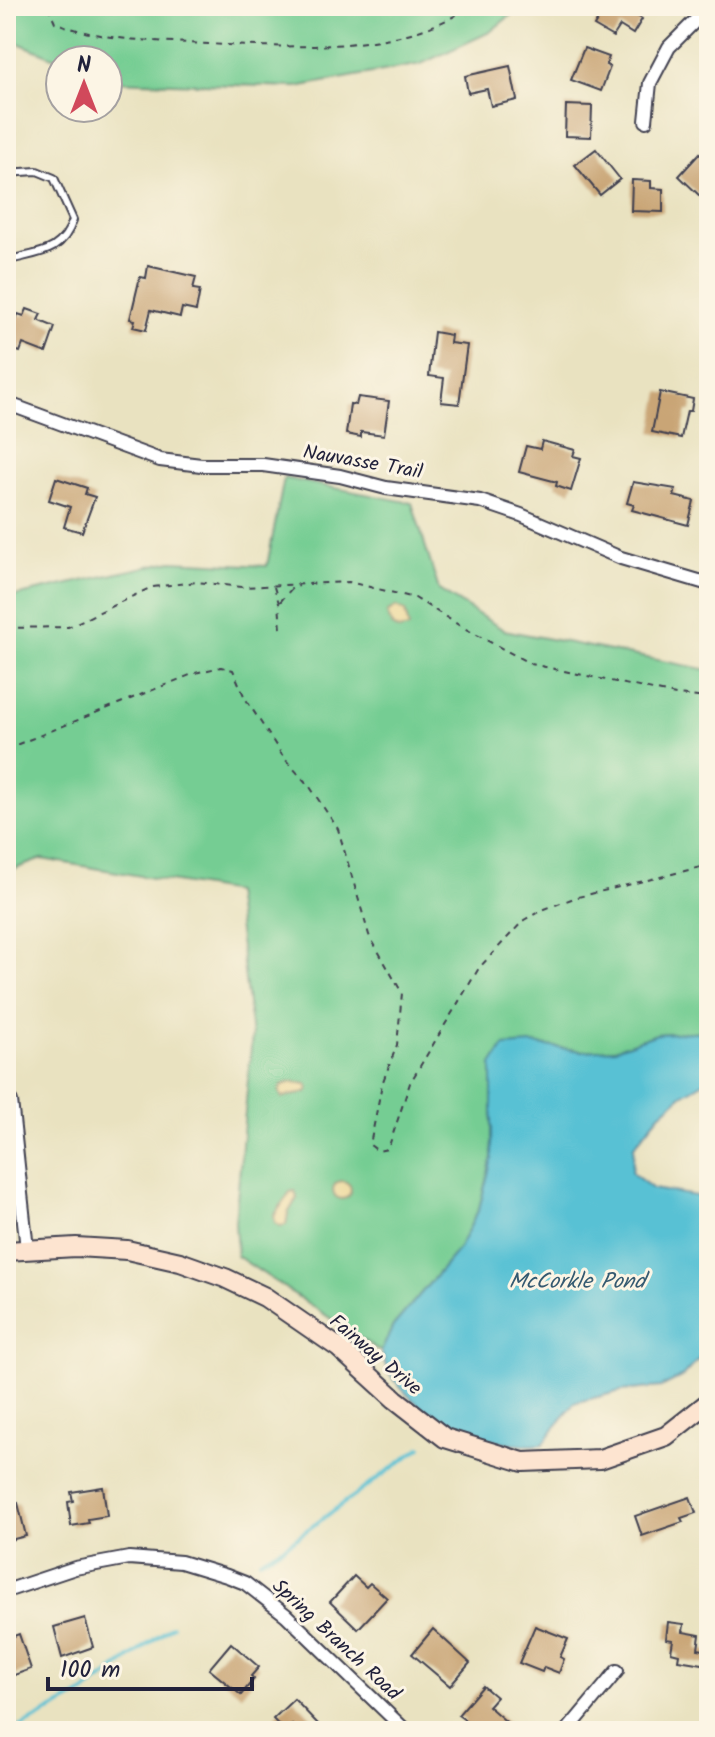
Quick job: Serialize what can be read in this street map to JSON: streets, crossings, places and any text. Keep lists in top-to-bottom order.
{
  "streets": {
    "street": ["Nauvasse Trail", "Fairway Drive", "Spring Branch Road"]
  },
  "water": ["McCorkle Pond"],
  "scale_bar": "100 m",
  "north": "top"
}
